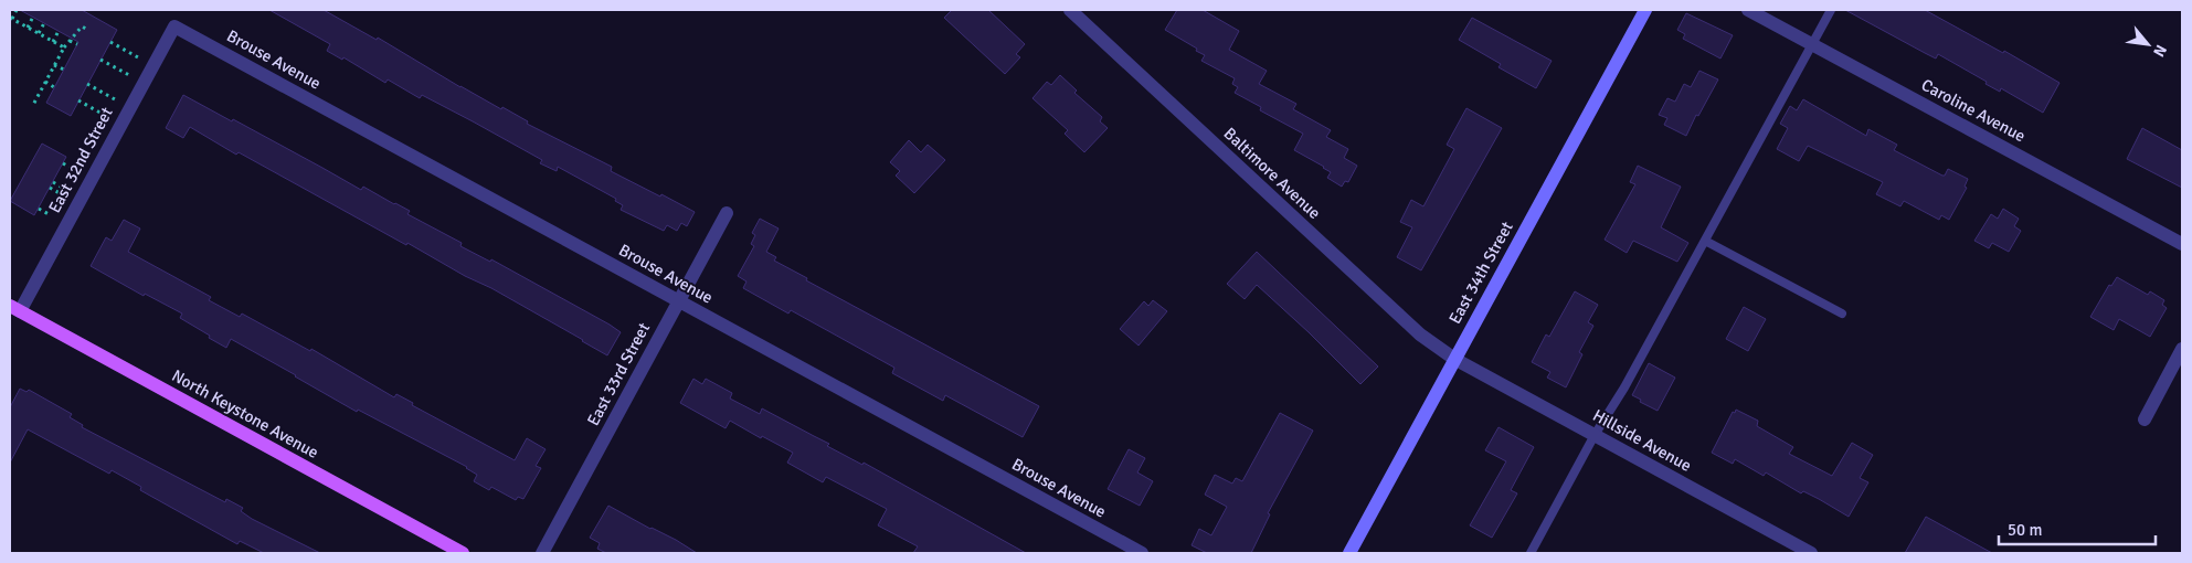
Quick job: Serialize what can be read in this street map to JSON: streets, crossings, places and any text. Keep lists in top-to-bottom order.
{
  "streets": {
    "main road": ["East 34th Street", "North Keystone Avenue"],
    "street": [
      "Brouse Avenue",
      "Caroline Avenue",
      "East 32nd Street",
      "Baltimore Avenue",
      "East 33rd Street",
      "Hillside Avenue"
    ]
  },
  "crossings": [
    ["Brouse Avenue", "East 32nd Street"],
    ["Brouse Avenue", "East 33rd Street"],
    ["East 32nd Street", "North Keystone Avenue"],
    ["Baltimore Avenue", "East 34th Street"],
    ["Baltimore Avenue", "Hillside Avenue"],
    ["East 34th Street", "Hillside Avenue"]
  ],
  "scale_bar": "50 m",
  "north": "bottom right"
}
